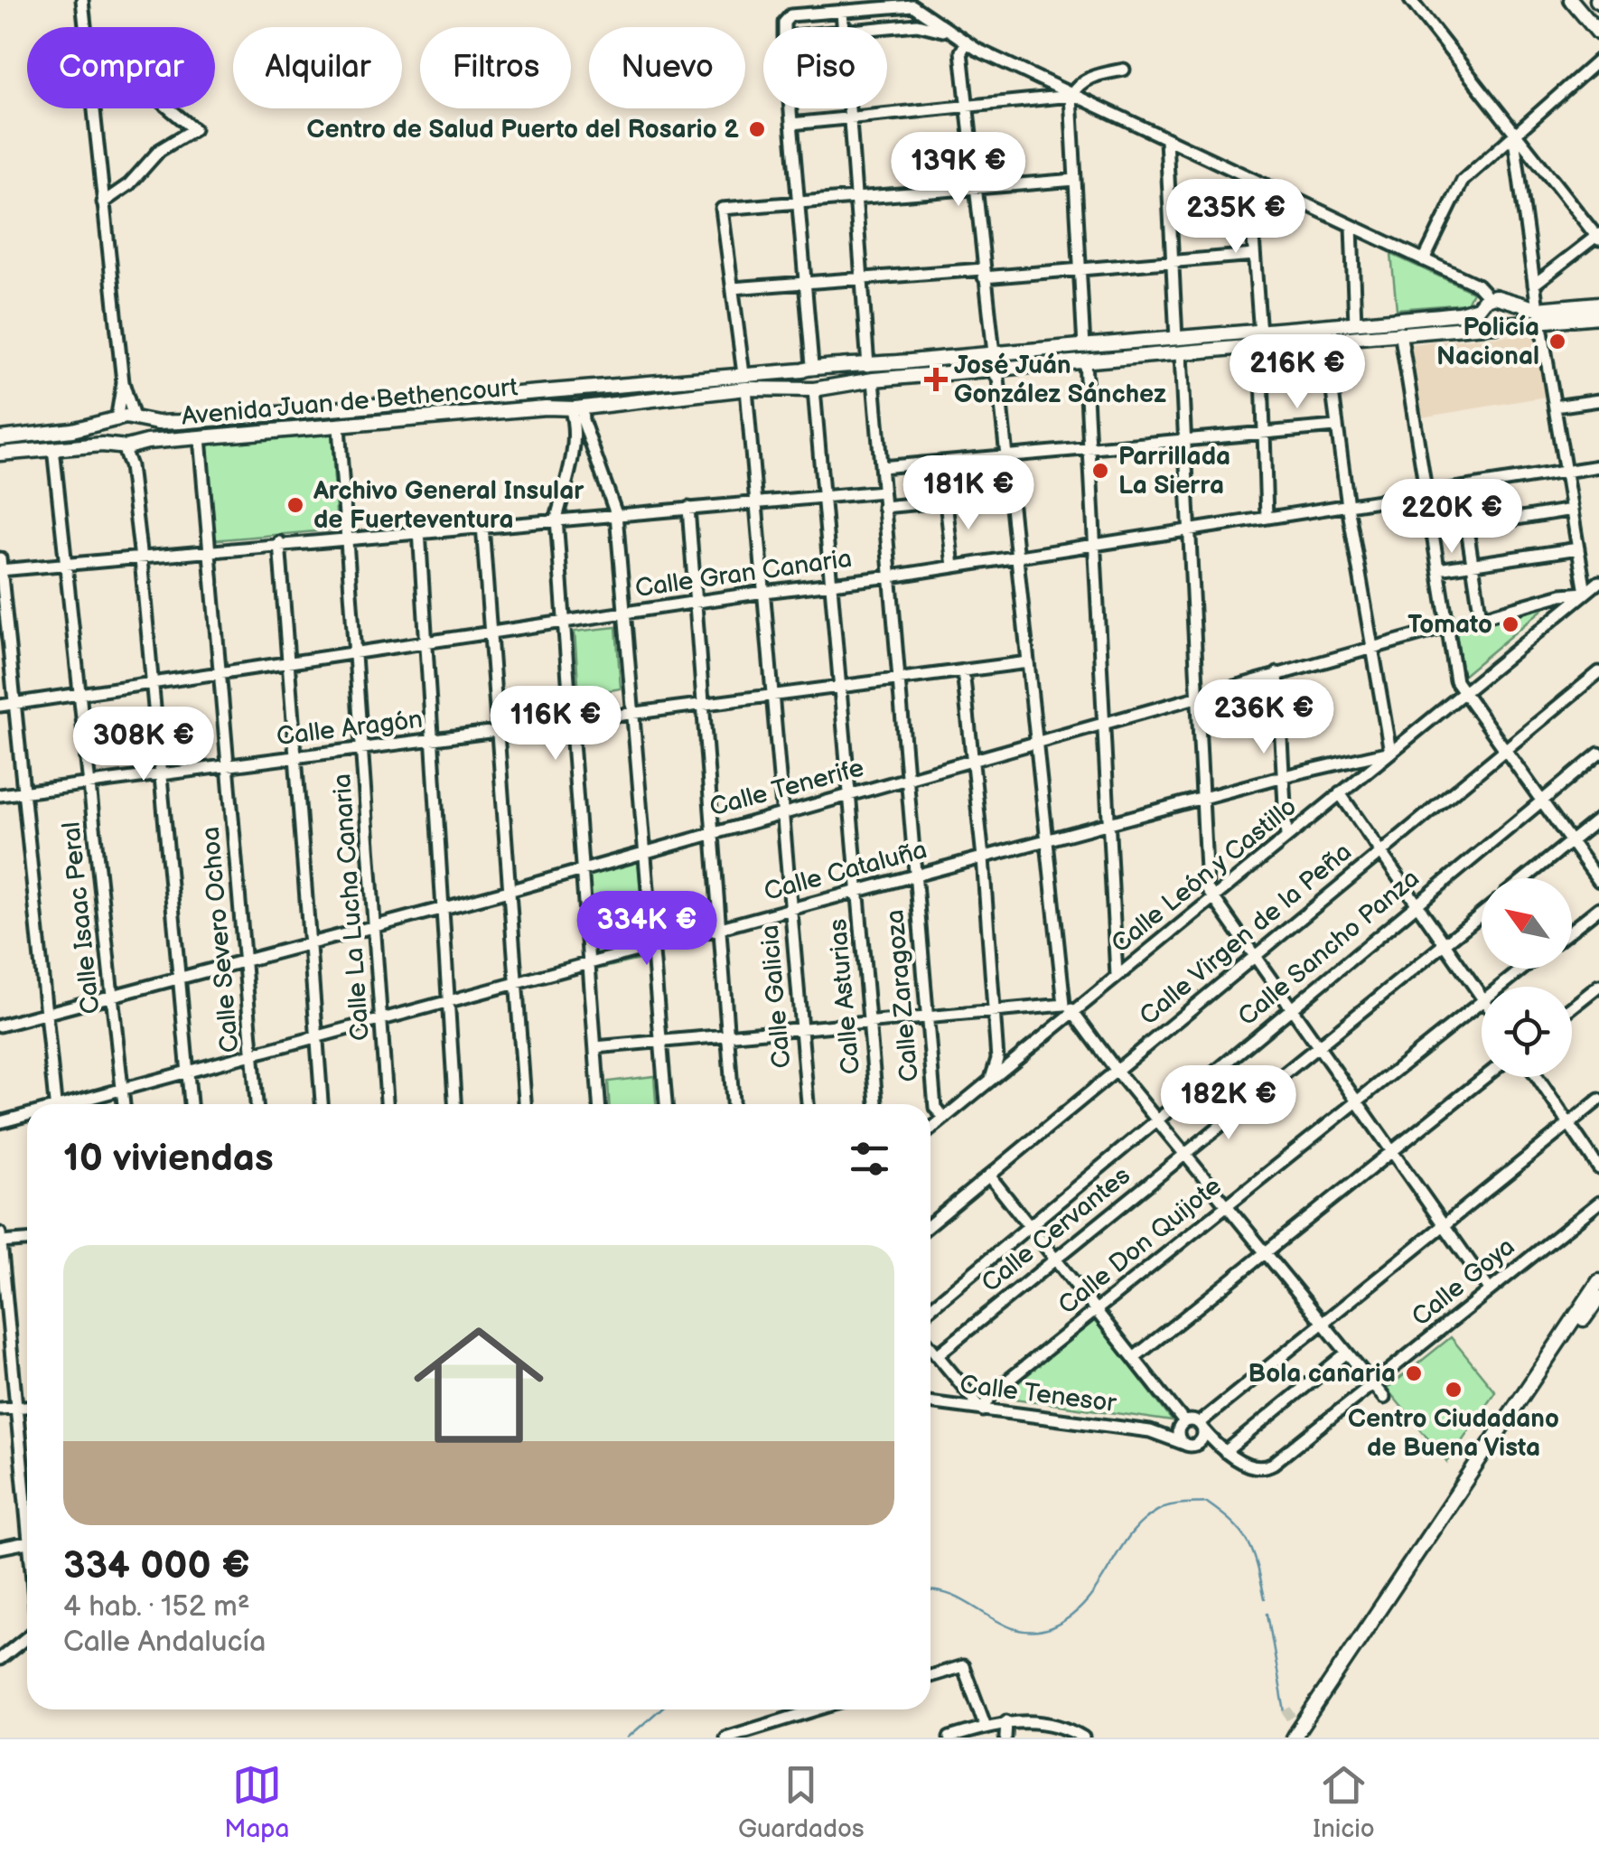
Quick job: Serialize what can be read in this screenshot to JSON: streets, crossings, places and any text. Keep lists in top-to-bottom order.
{
  "streets": {
    "main road": ["Avenida Juan de Bethencourt"],
    "street": [
      "Calle Gran Canaria",
      "Calle Aragón",
      "Calle Tenerife",
      "Calle Cataluña",
      "Calle León y Castillo",
      "Calle La Lucha Canaria",
      "Calle Isaac Peral",
      "Calle Virgen de la Peña",
      "Calle Severo Ochoa",
      "Calle Sancho Panza",
      "Calle Zaragoza",
      "Calle Galicia",
      "Calle Asturias",
      "Calle Cervantes",
      "Calle Don Quijote",
      "Calle Goya",
      "Calle Tenesor"
    ]
  },
  "crossings": [
    ["Avenida Juan de Bethencourt", "Calle La Lucha Canaria"],
    ["Avenida Juan de Bethencourt", "Calle Isaac Peral"],
    ["Avenida Juan de Bethencourt", "Calle Severo Ochoa"],
    ["Avenida Juan de Bethencourt", "Calle Zaragoza"],
    ["Avenida Juan de Bethencourt", "Calle Galicia"],
    ["Avenida Juan de Bethencourt", "Calle Asturias"],
    ["Calle Gran Canaria", "Calle La Lucha Canaria"],
    ["Calle Gran Canaria", "Calle Isaac Peral"],
    ["Calle Gran Canaria", "Calle Severo Ochoa"],
    ["Calle Gran Canaria", "Calle Zaragoza"],
    ["Calle Gran Canaria", "Calle Galicia"],
    ["Calle Gran Canaria", "Calle Asturias"],
    ["Calle Aragón", "Calle La Lucha Canaria"],
    ["Calle Aragón", "Calle Isaac Peral"],
    ["Calle Aragón", "Calle Severo Ochoa"],
    ["Calle Aragón", "Calle Zaragoza"],
    ["Calle Aragón", "Calle Galicia"],
    ["Calle Aragón", "Calle Asturias"],
    ["Calle Tenerife", "Calle León y Castillo"],
    ["Calle Tenerife", "Calle La Lucha Canaria"],
    ["Calle Tenerife", "Calle Isaac Peral"],
    ["Calle Tenerife", "Calle Severo Ochoa"],
    ["Calle Tenerife", "Calle Zaragoza"],
    ["Calle Tenerife", "Calle Galicia"],
    ["Calle Tenerife", "Calle Asturias"],
    ["Calle Cataluña", "Calle León y Castillo"],
    ["Calle Cataluña", "Calle La Lucha Canaria"],
    ["Calle Cataluña", "Calle Isaac Peral"],
    ["Calle Cataluña", "Calle Severo Ochoa"],
    ["Calle Cataluña", "Calle Zaragoza"],
    ["Calle Cataluña", "Calle Galicia"],
    ["Calle Cataluña", "Calle Asturias"],
    ["Calle León y Castillo", "Calle Zaragoza"],
    ["Calle Don Quijote", "Calle Tenesor"],
    ["Calle Goya", "Calle Tenesor"]
  ],
  "places": {
    "other": [
      "Centro de Salud Puerto del Rosario 2",
      "Policía Nacional",
      "Parrillada La Sierra",
      "Archivo General Insular de Fuerteventura",
      "Tomato",
      "Bola canaria",
      "Centro Ciudadano de Buena Vista"
    ],
    "health": ["José Juán González Sánchez"]
  },
  "north": "top left",
  "page": {
    "chip": [
      "Comprar",
      "Alquilar",
      "Filtros",
      "Nuevo",
      "Piso"
    ],
    "price": [
      "139K €",
      "235K €",
      "216K €",
      "181K €",
      "220K €",
      "236K €",
      "116K €",
      "308K €",
      "334K €",
      "182K €"
    ],
    "heading": "10 viviendas",
    "list": [
      {
        "name": "334 000 €",
        "note": "4 hab. · 152 m² · Calle Andalucía"
      }
    ],
    "tabs": ["Mapa", "Guardados", "Inicio"]
  }
}
